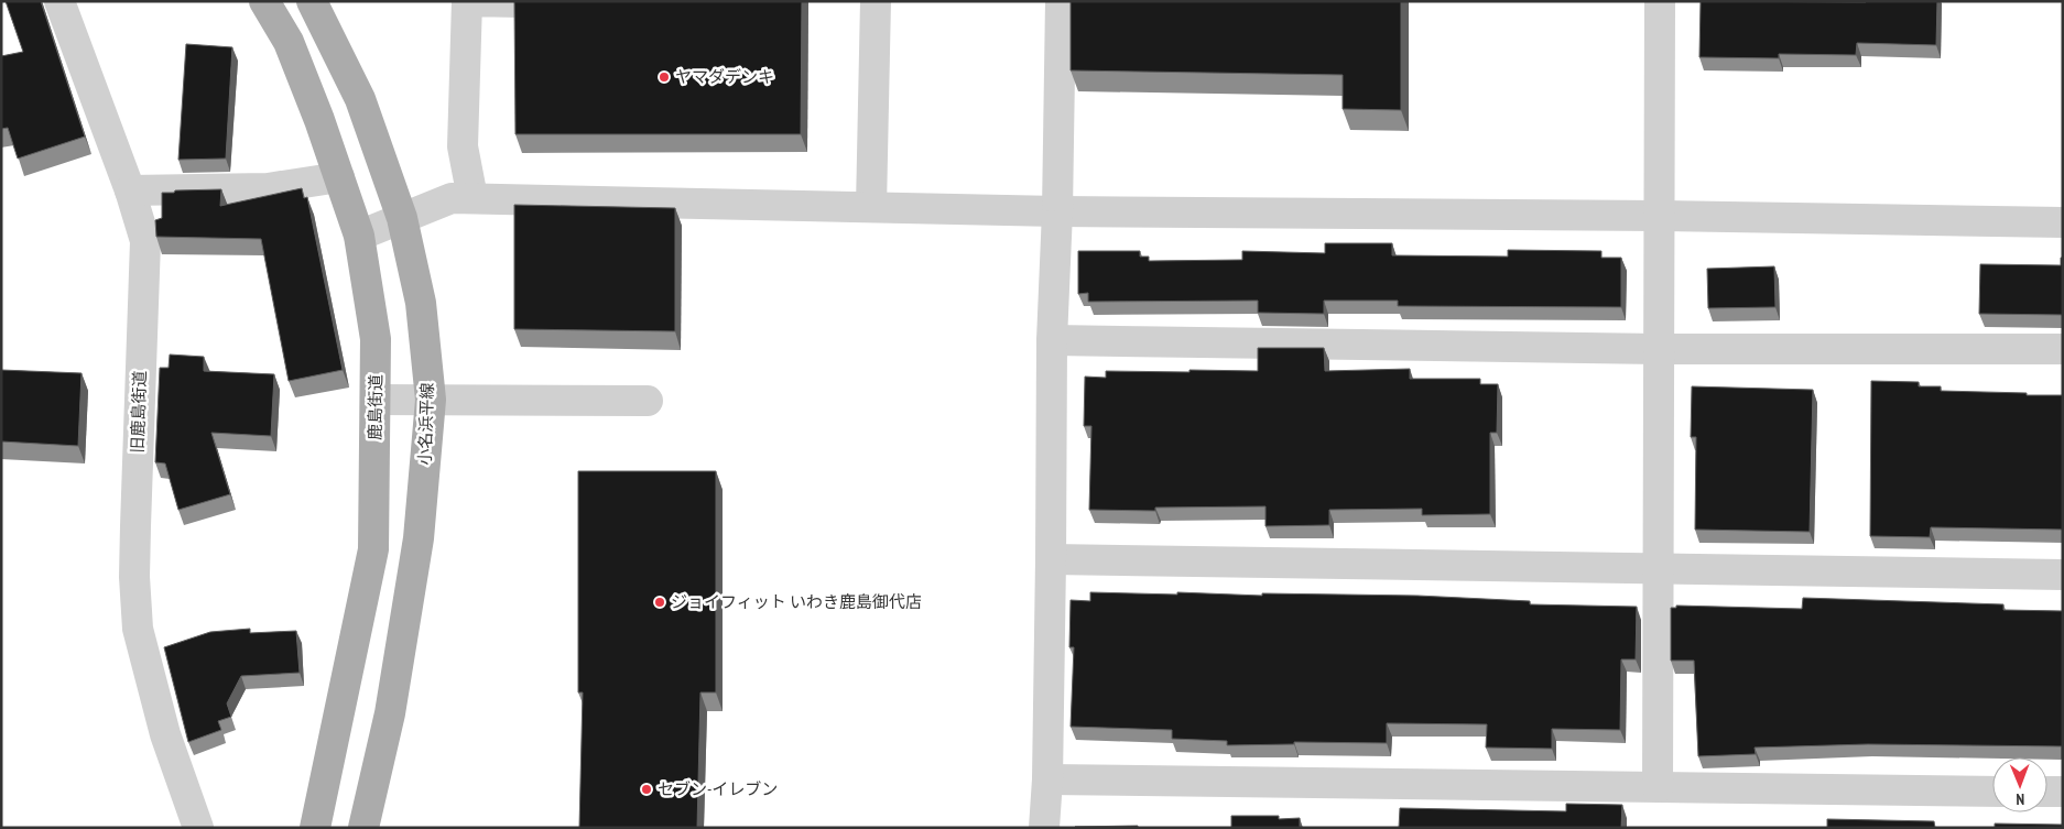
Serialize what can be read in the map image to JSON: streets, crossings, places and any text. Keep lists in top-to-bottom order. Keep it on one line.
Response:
{"streets":{"main road":["鹿島街道","小名浜平線"],"street":["旧鹿島街道"]},"places":["ヤマダデンキ","ジョイフィット いわき鹿島御代店","セブン-イレブン"],"north":"bottom"}
